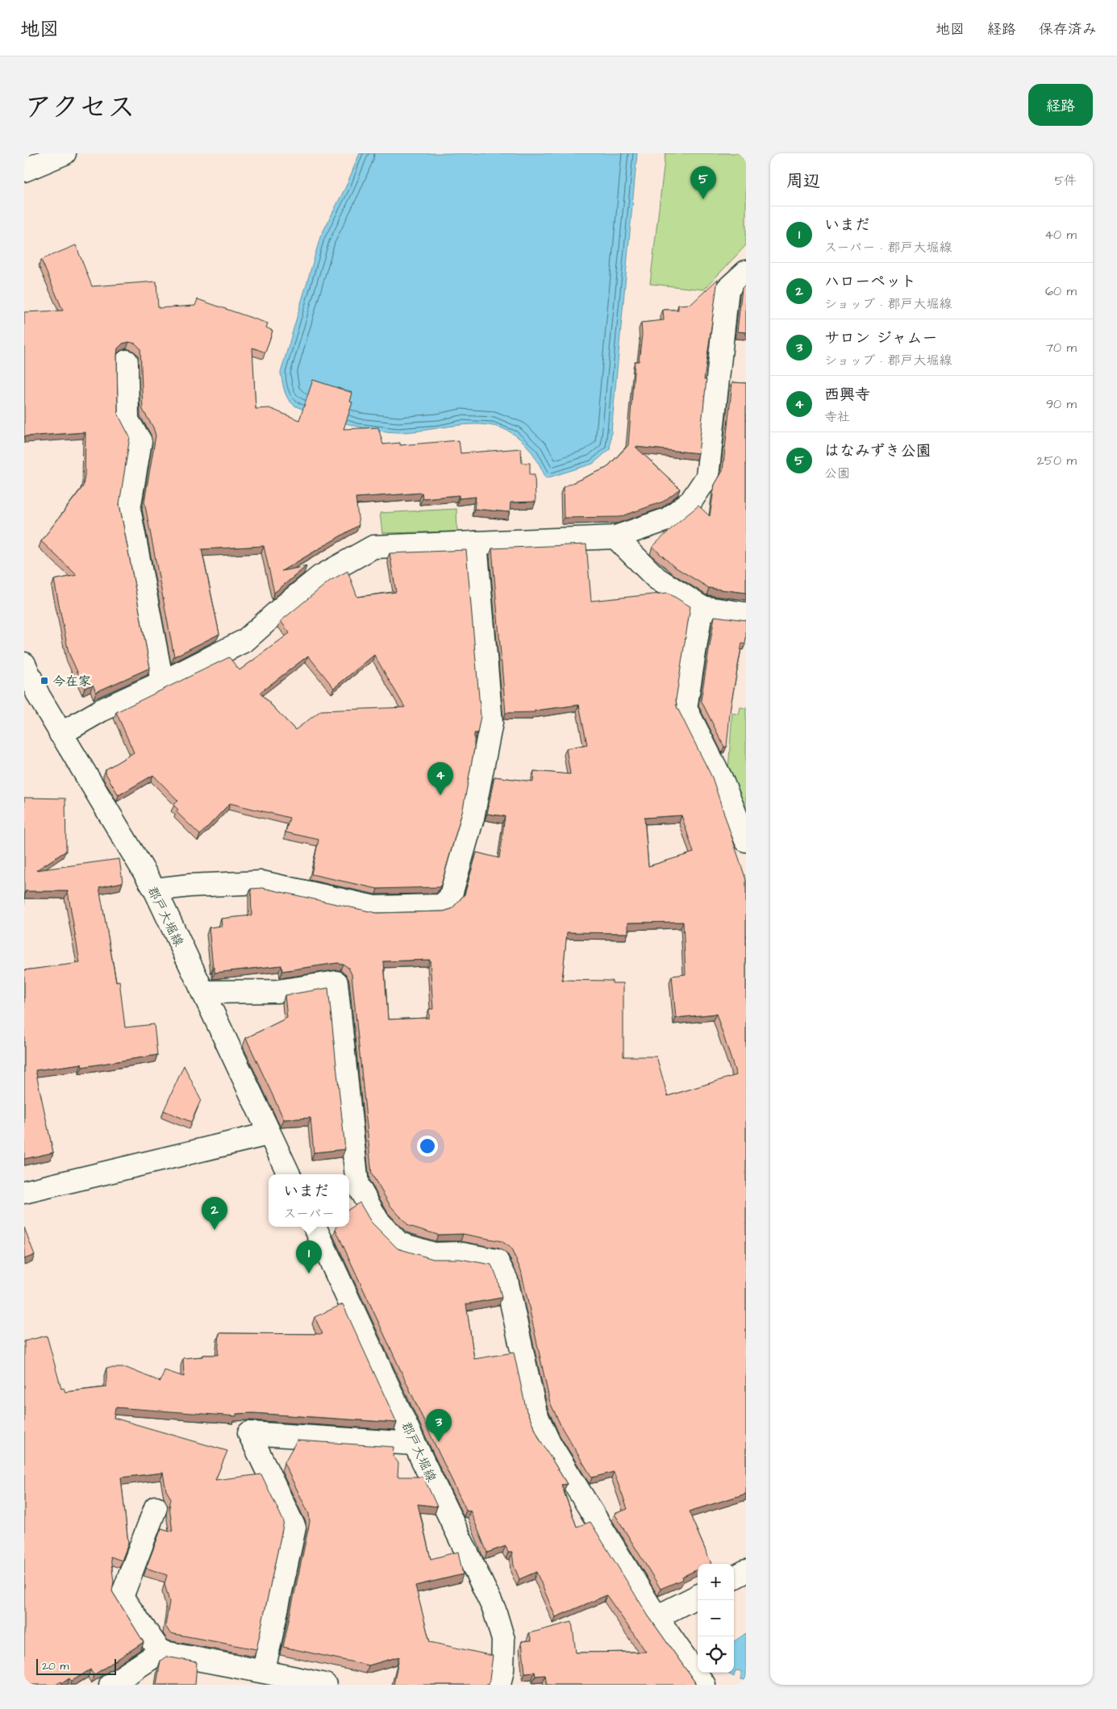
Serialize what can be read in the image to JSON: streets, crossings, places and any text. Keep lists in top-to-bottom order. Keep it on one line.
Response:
{"streets":{"street":["郡戸大堀線"]},"places":{"transit":["今在家"]},"scale_bar":"20 m","page":{"header":"地図","nav":["地図","経路","保存済み"],"title":"アクセス","buttons":"経路","heading":["周辺","5件"],"pins":["5","4","2","1","3"],"list":[{"mark":"1","name":"いまだ","note":"スーパー · 郡戸大堀線","value":"40 m"},{"mark":"2","name":"ハローペット","note":"ショップ · 郡戸大堀線","value":"60 m"},{"mark":"3","name":"サロン ジャムー","note":"ショップ · 郡戸大堀線","value":"70 m"},{"mark":"4","name":"西興寺","note":"寺社","value":"90 m"},{"mark":"5","name":"はなみずき公園","note":"公園","value":"250 m"}],"popup":["いまだ","スーパー"],"map_buttons":["+","−"],"scale":"20 m"}}
